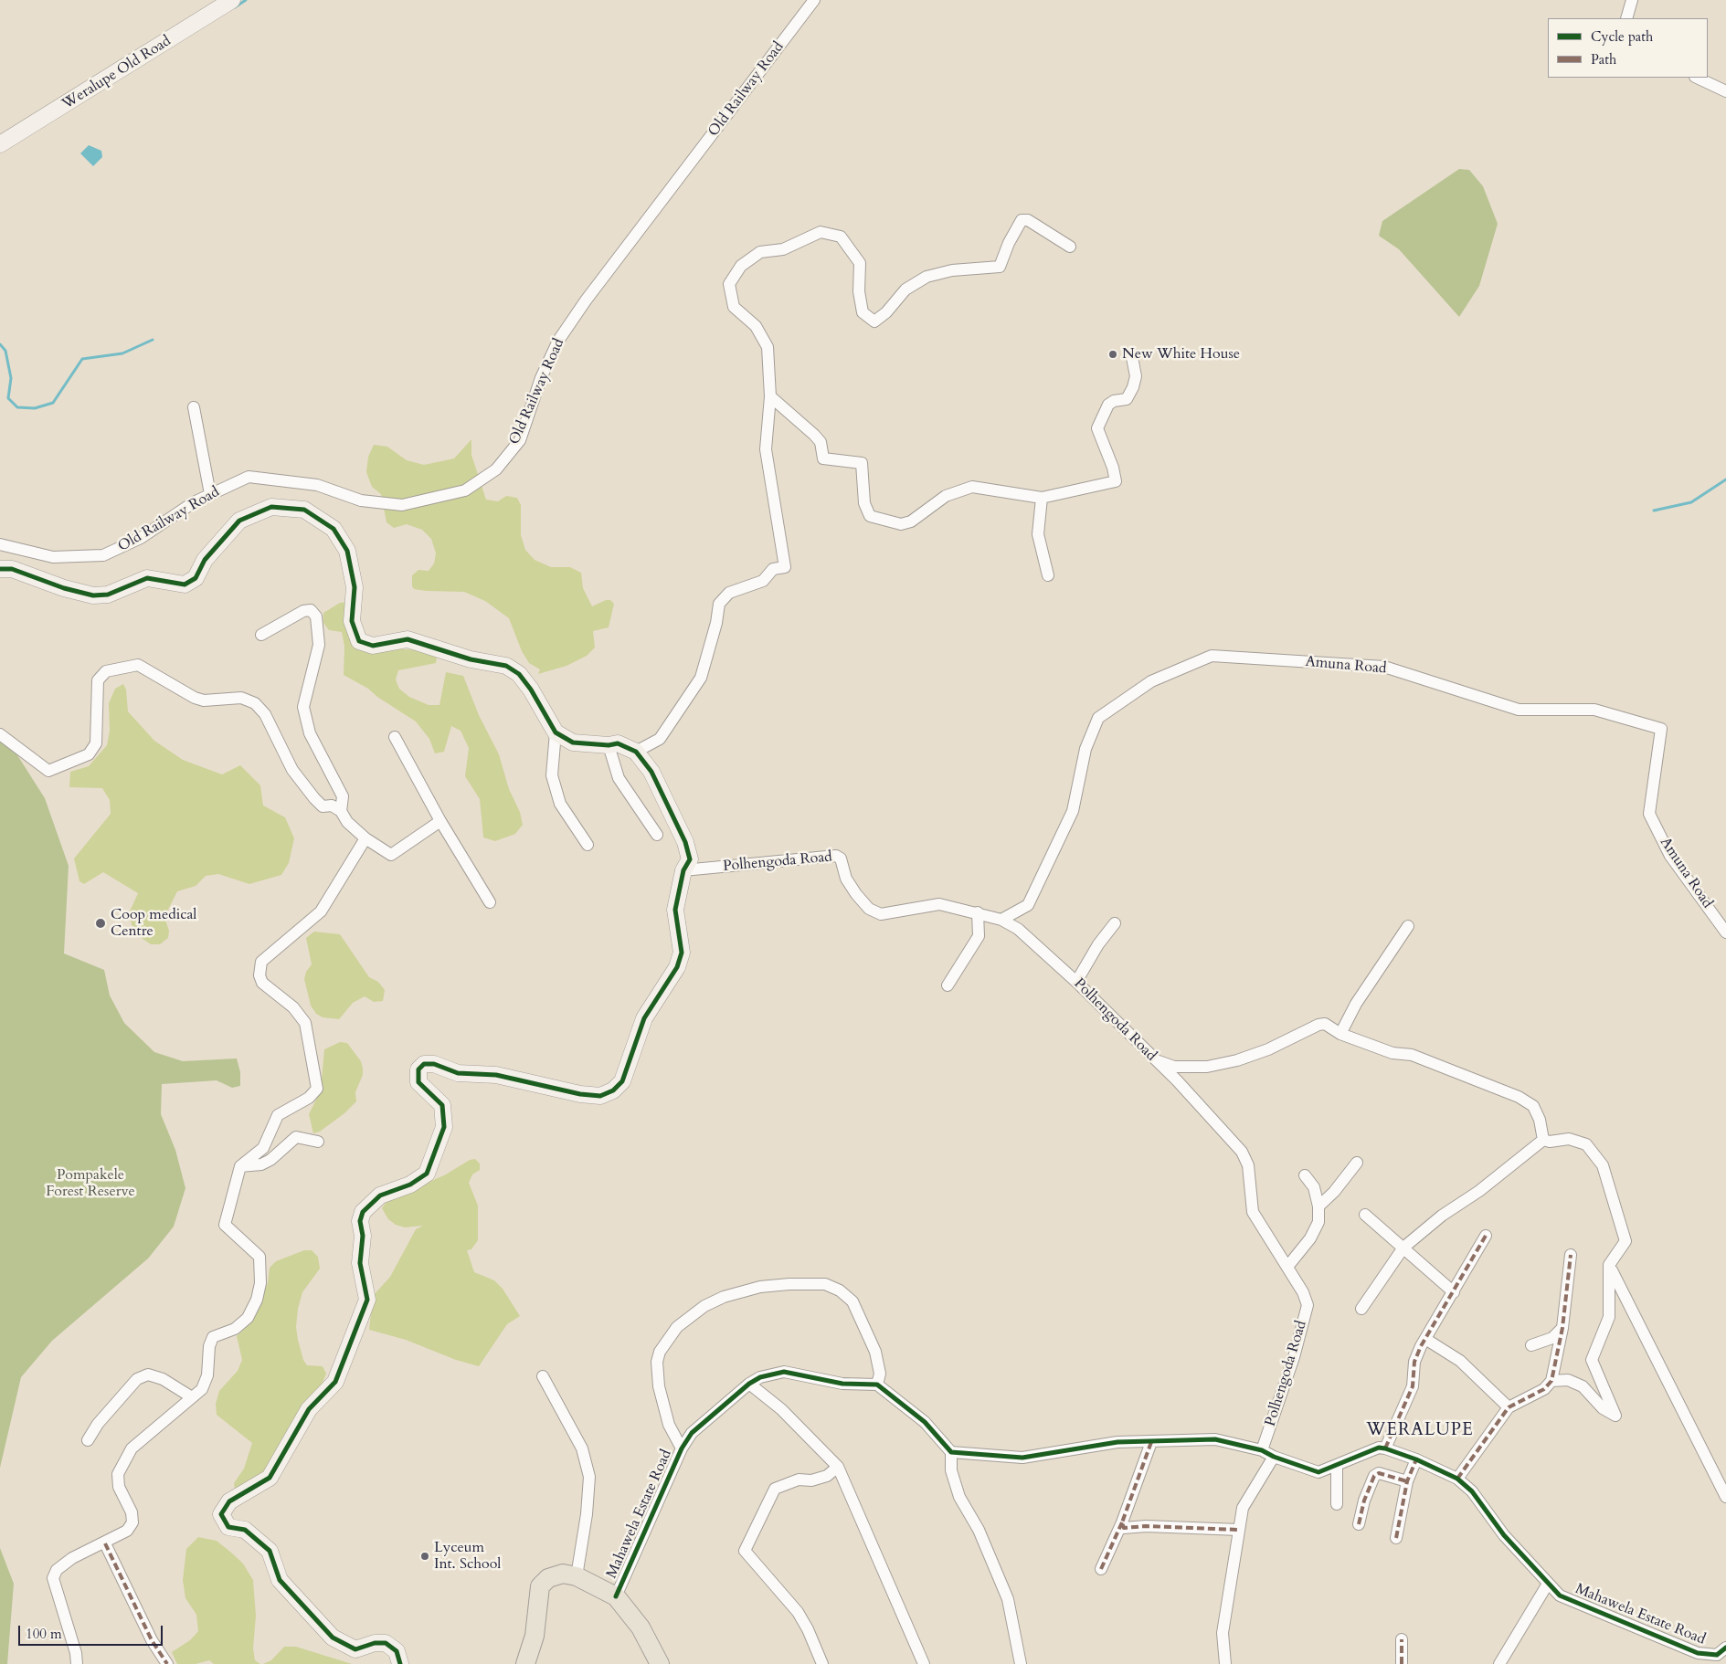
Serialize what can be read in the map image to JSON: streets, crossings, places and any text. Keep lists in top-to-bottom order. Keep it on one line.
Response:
{"streets":{"street":["Weralupe Old Road","Old Railway Road","Amuna Road","Polhengoda Road","Mahawela Estate Road"]},"crossings":[["Amuna Road","Polhengoda Road"]],"districts":["WERALUPE"],"parks":["Pompakele Forest Reserve"],"places":["New White House","Coop medical Centre","Lyceum Int. School"],"legend":["Cycle path","Path"],"scale_bar":"100 m"}
